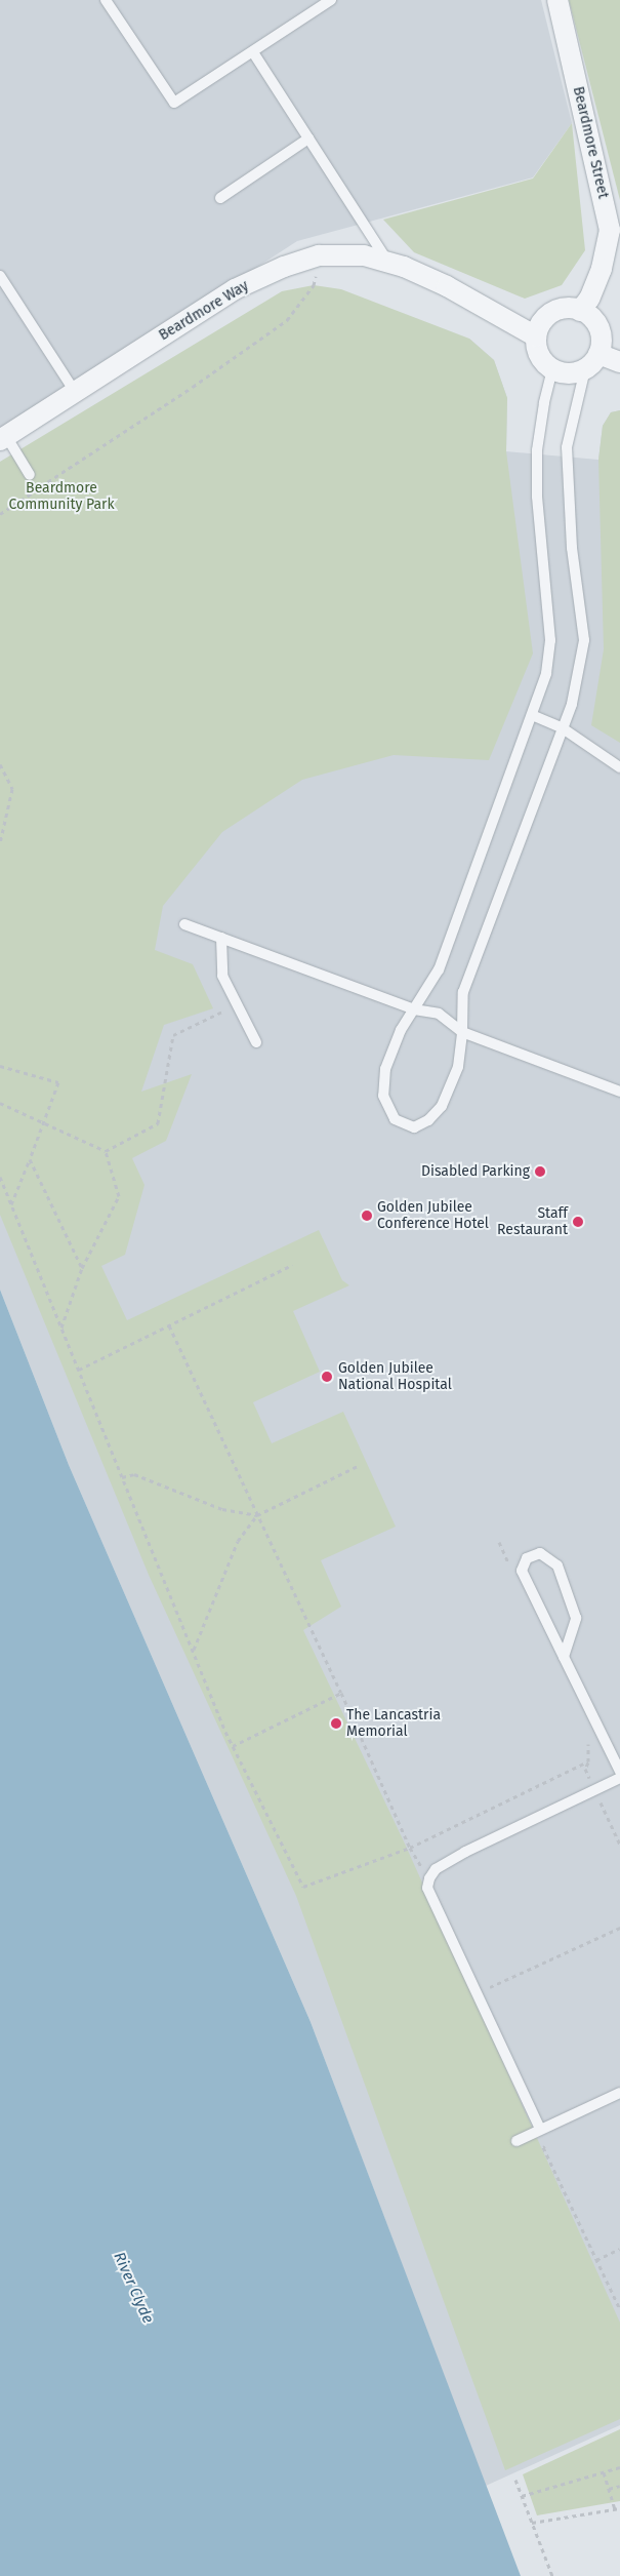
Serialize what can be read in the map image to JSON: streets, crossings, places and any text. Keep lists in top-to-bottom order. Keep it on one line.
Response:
{"streets":{"street":["Beardmore Street","Beardmore Way"]},"crossings":[["Beardmore Street","Beardmore Way"]],"water":["River Clyde"],"parks":["Beardmore Community Park"],"places":["Disabled Parking","Golden Jubilee Conference Hotel","Staff Restaurant","Golden Jubilee National Hospital","The Lancastria Memorial"]}
